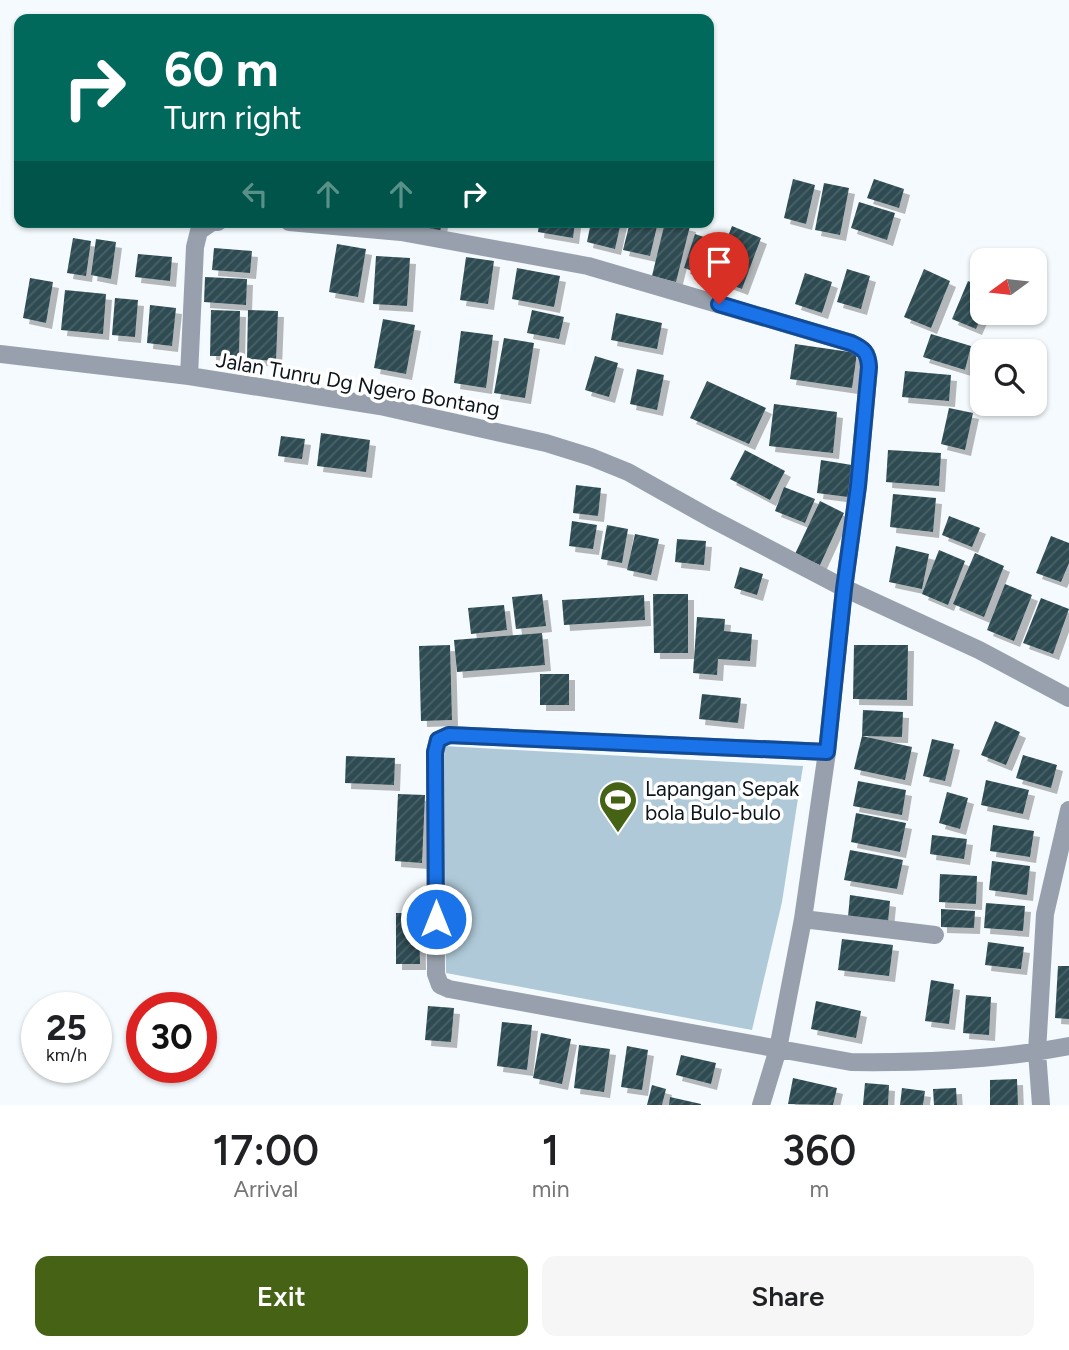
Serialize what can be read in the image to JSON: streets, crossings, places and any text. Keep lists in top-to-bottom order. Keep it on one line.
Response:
{"streets":{"street":["Jalan Tunru Dg Ngero Bontang"]},"places":{"sports":["Lapangan Sepak bola Bulo-bulo"]},"north":"left","page":{"turn":["60 m","Turn right"],"speed":"25 km/h","limit":"30","eta":["17:00","Arrival","1","min","360","m"],"buttons":["Exit","Share"]}}
